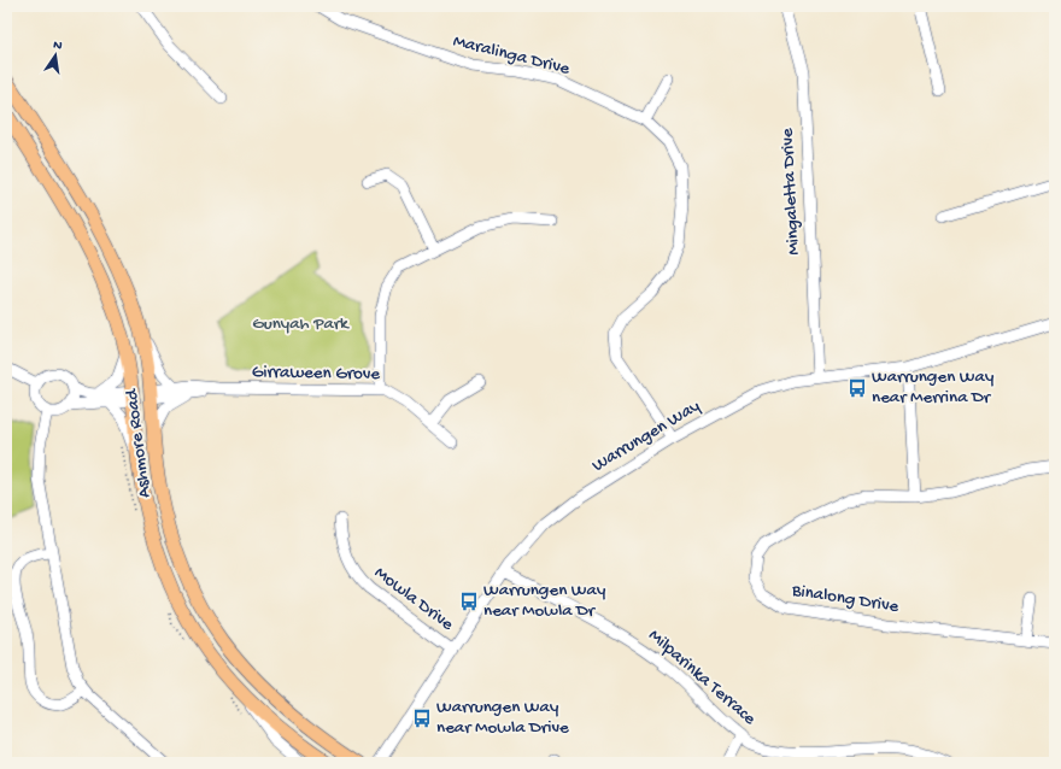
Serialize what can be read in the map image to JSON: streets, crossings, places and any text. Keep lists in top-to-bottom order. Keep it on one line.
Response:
{"streets":{"main road":["Ashmore Road"],"street":["Maralinga Drive","Mingaletta Drive","Girraween Grove","Warrungen Way","Mowla Drive","Binalong Drive","Milparinka Terrace"]},"crossings":[["Maralinga Drive","Warrungen Way"],["Mingaletta Drive","Warrungen Way"],["Girraween Grove","Ashmore Road"],["Warrungen Way","Mowla Drive"],["Warrungen Way","Milparinka Terrace"]],"parks":["Gunyah Park"],"places":{"bus stop":["Warrungen Way near Merrina Dr","Warrungen Way near Mowla Dr","Warrungen Way near Mowla Drive"]},"north":"top"}
